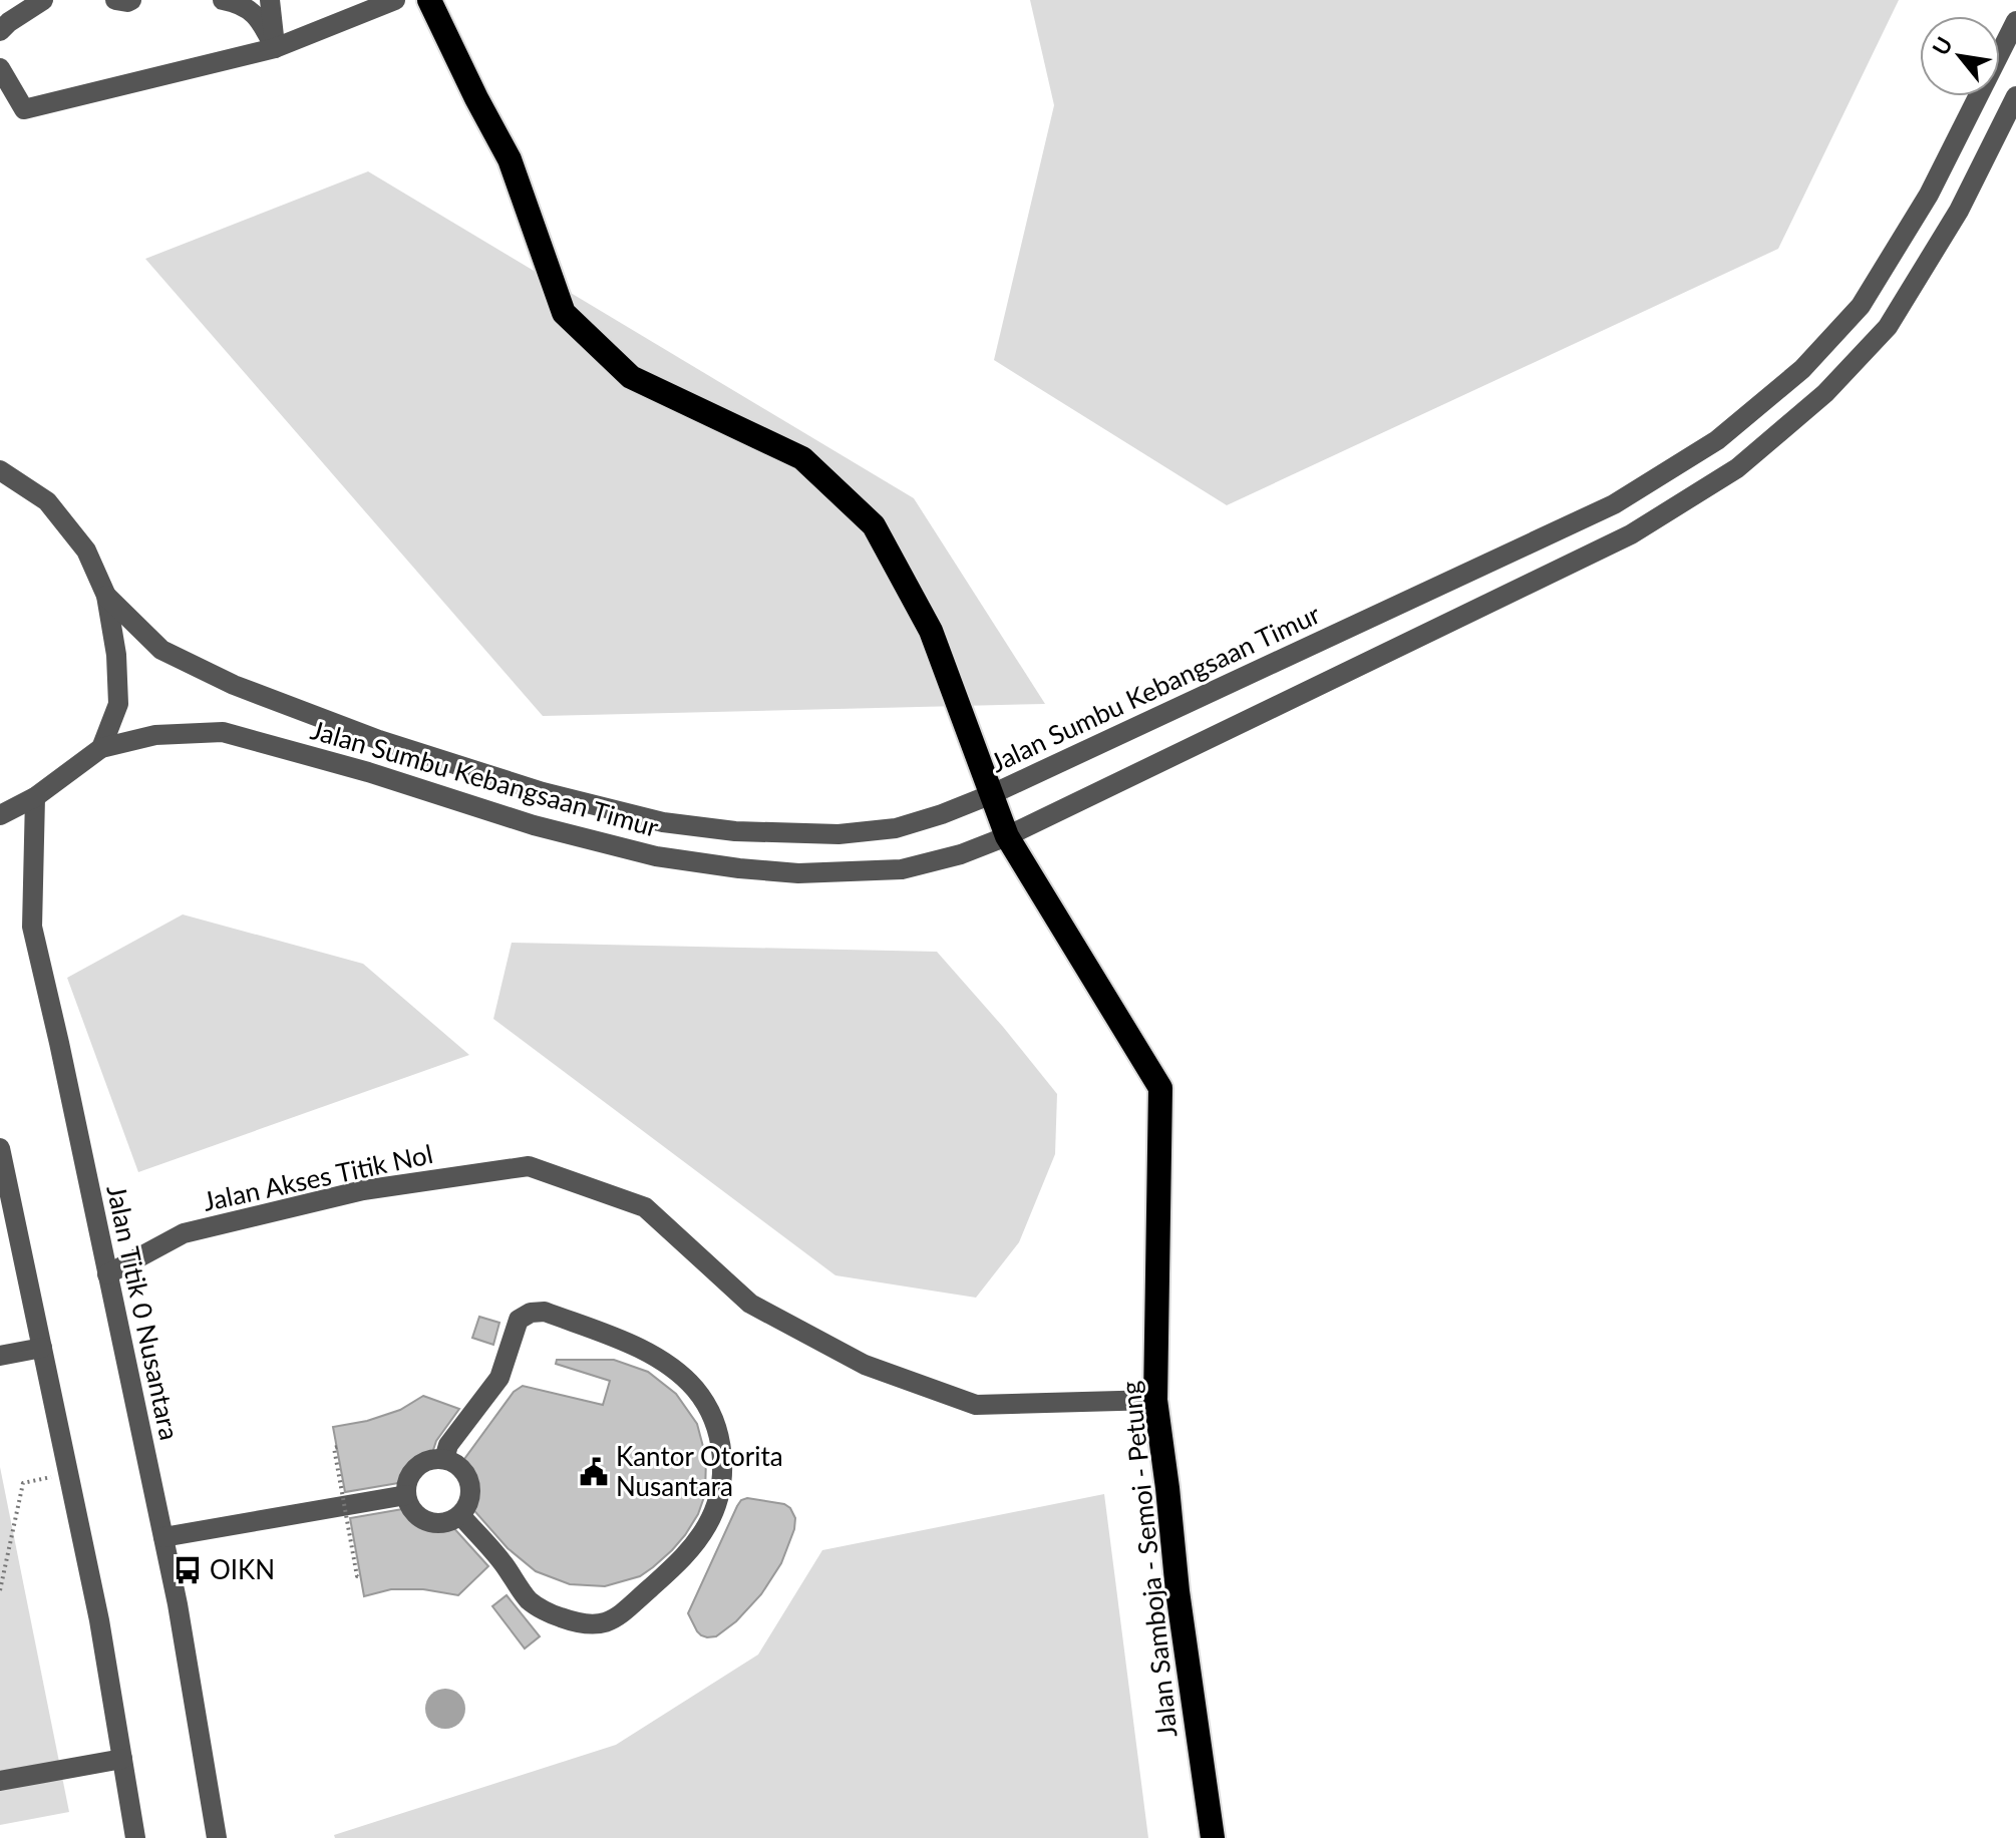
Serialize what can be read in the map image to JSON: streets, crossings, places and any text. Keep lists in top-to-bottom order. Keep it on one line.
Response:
{"streets":{"highway":["Jalan Samboja - Semoi - Petung"],"street":["Jalan Sumbu Kebangsaan Timur","Jalan Akses Titik Nol","Jalan Titik 0 Nusantara"]},"crossings":[["Jalan Sumbu Kebangsaan Timur","Jalan Titik 0 Nusantara"],["Jalan Sumbu Kebangsaan Timur","Jalan Samboja - Semoi - Petung"],["Jalan Akses Titik Nol","Jalan Titik 0 Nusantara"],["Jalan Akses Titik Nol","Jalan Samboja - Semoi - Petung"]],"places":{"public building":["Kantor Otorita Nusantara"],"bus stop":["OIKN"]},"north":"top left"}
